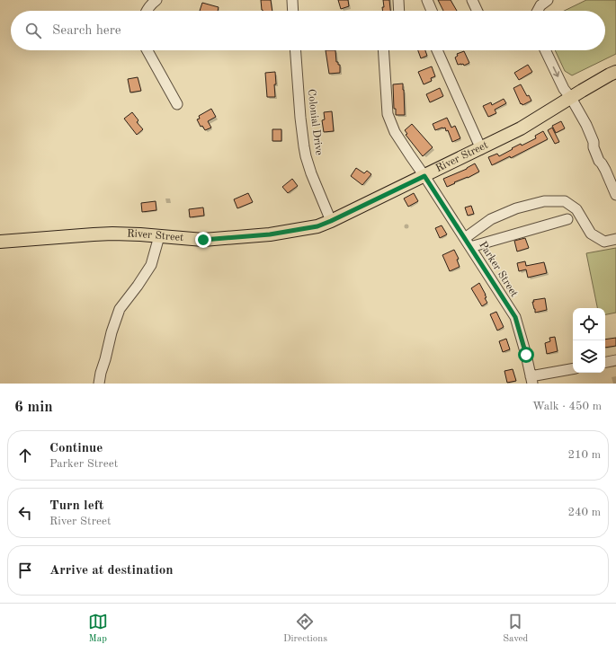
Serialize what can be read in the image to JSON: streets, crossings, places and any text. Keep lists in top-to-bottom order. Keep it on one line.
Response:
{"streets":{"main road":["River Street"],"street":["Colonial Drive","Parker Street"]},"crossings":[["Colonial Drive","River Street"],["River Street","Parker Street"]],"page":{"search":"Search here","heading":["6 min","Walk · 450 m"],"list":[["Continue","Parker Street","210 m"],["Turn left","River Street","240 m"],"Arrive at destination"],"nav":["Map","Directions","Saved"]}}
